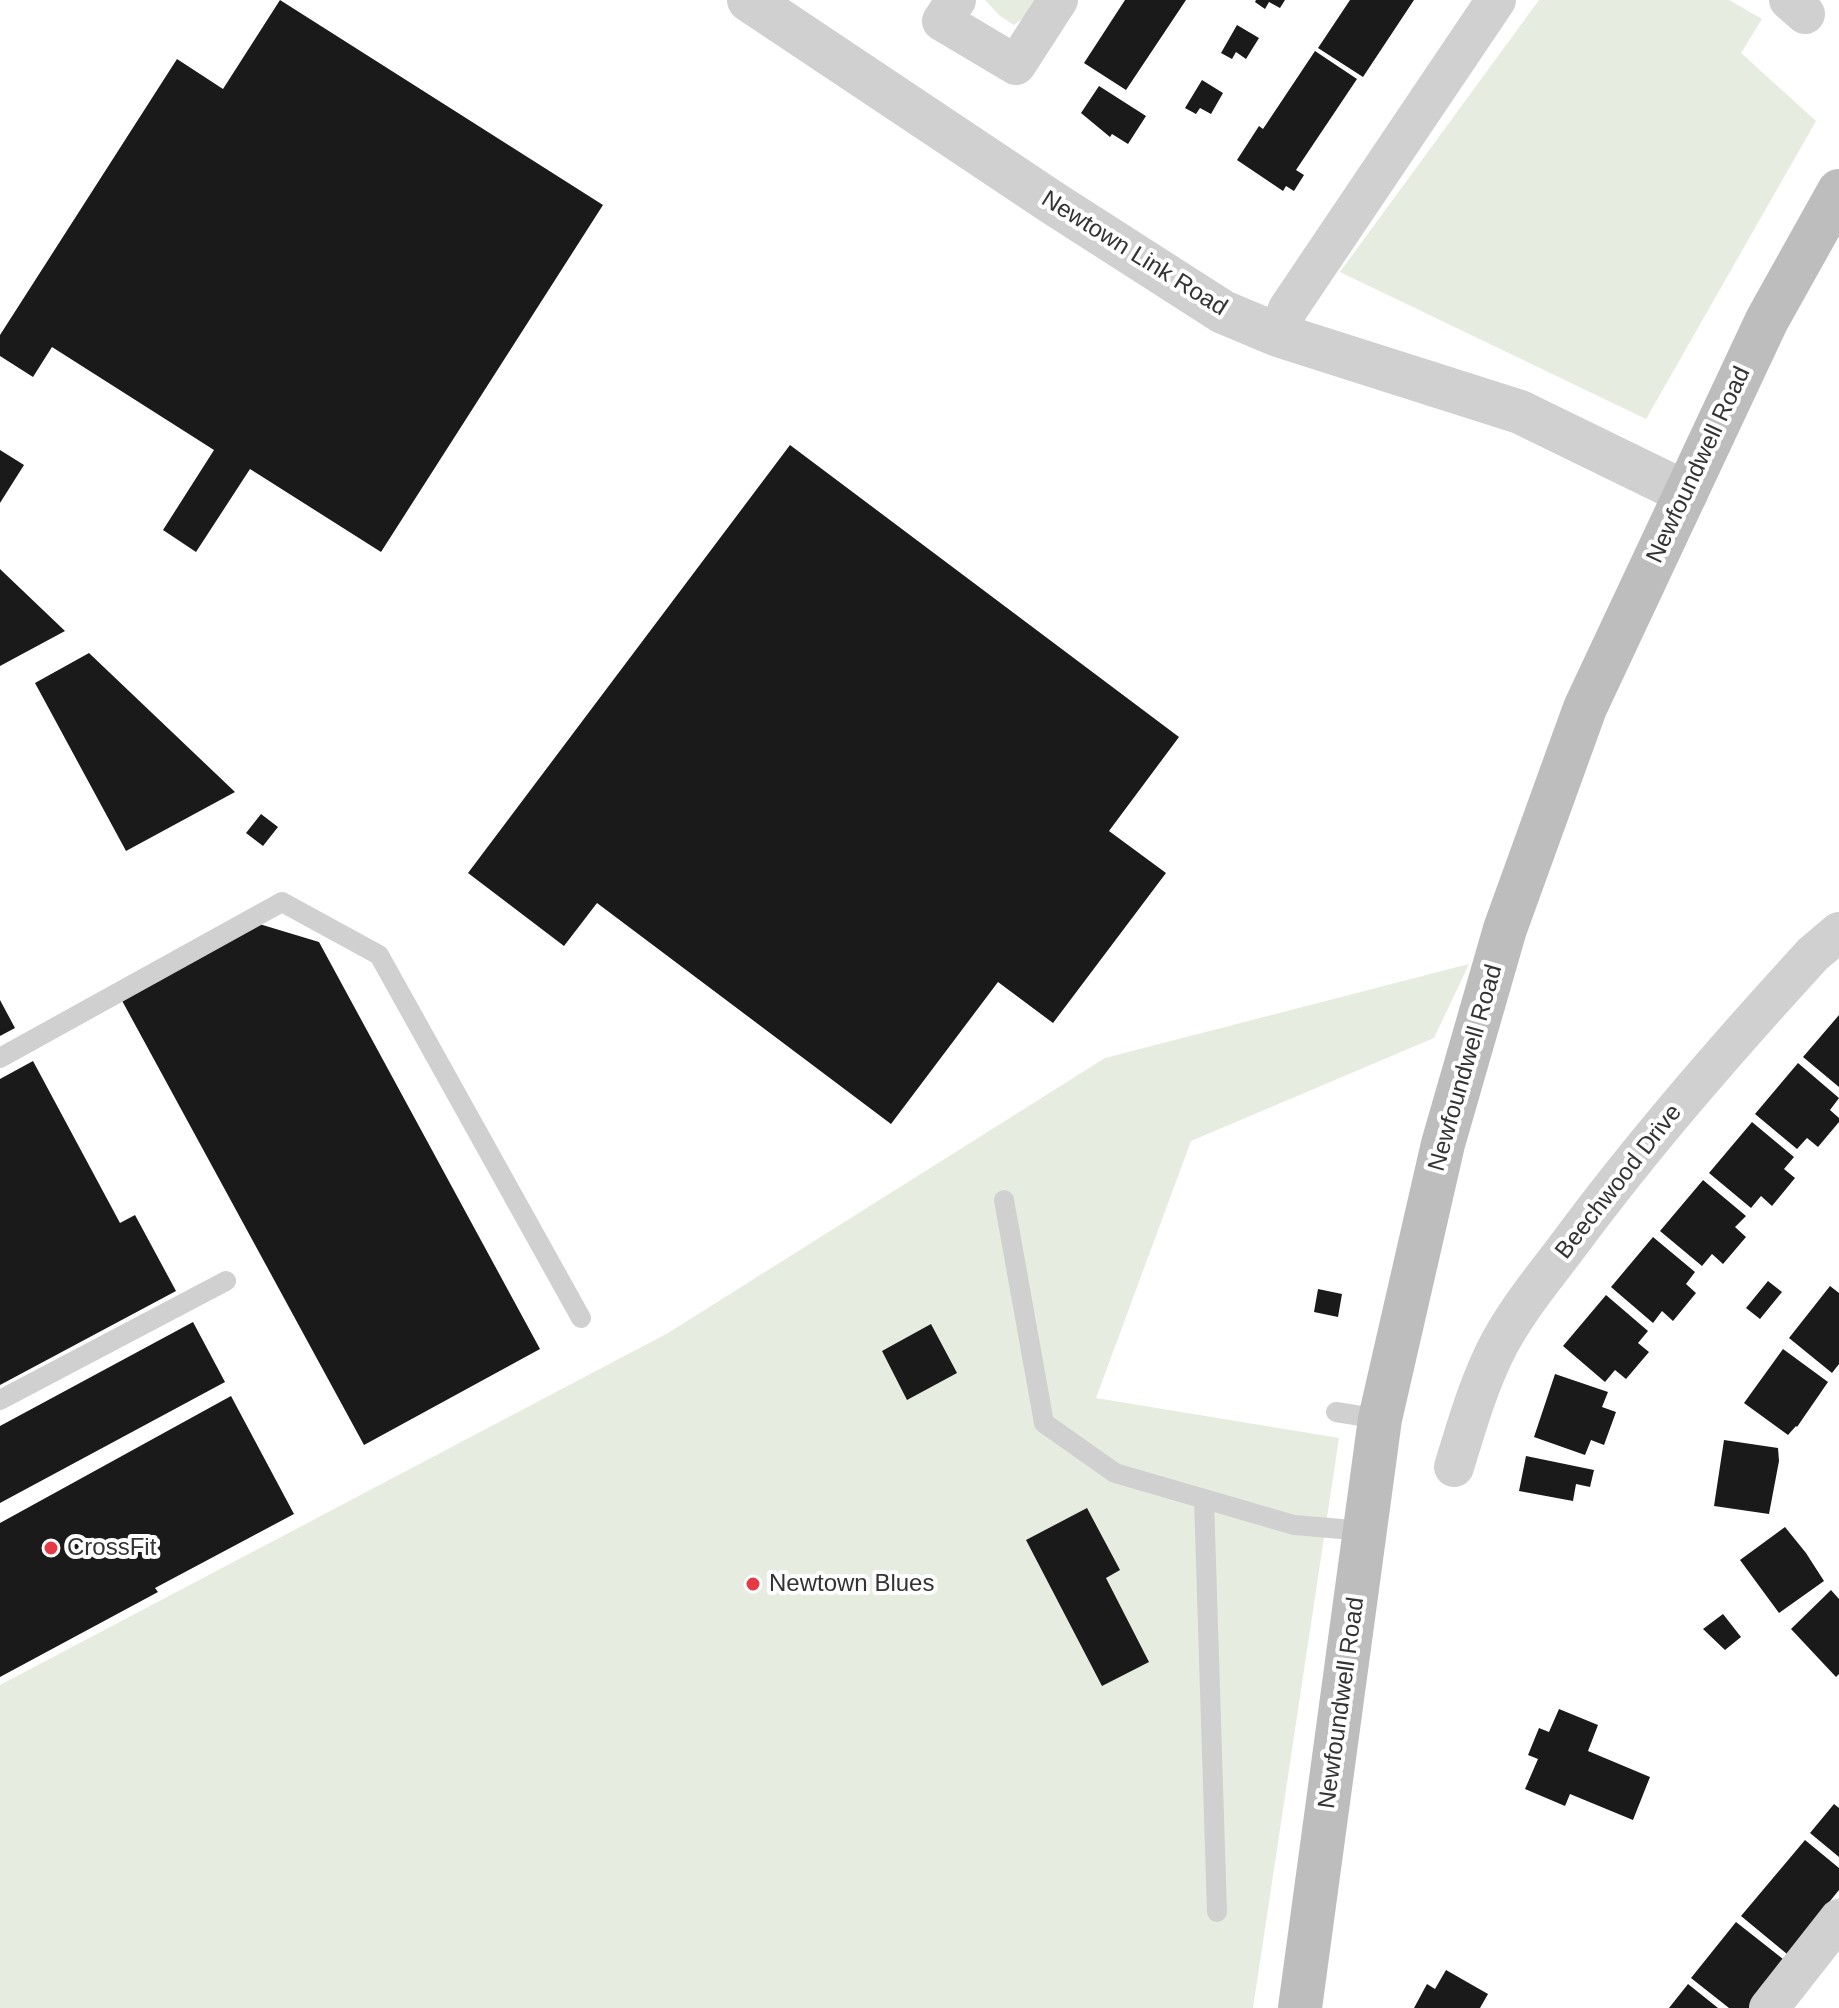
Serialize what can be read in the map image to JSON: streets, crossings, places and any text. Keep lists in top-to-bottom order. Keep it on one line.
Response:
{"streets":{"main road":["Newfoundwell Road"],"street":["Newtown Link Road","Beechwood Drive"]},"crossings":[["Newtown Link Road","Newfoundwell Road"]],"places":["CrossFit","Newtown Blues"]}
